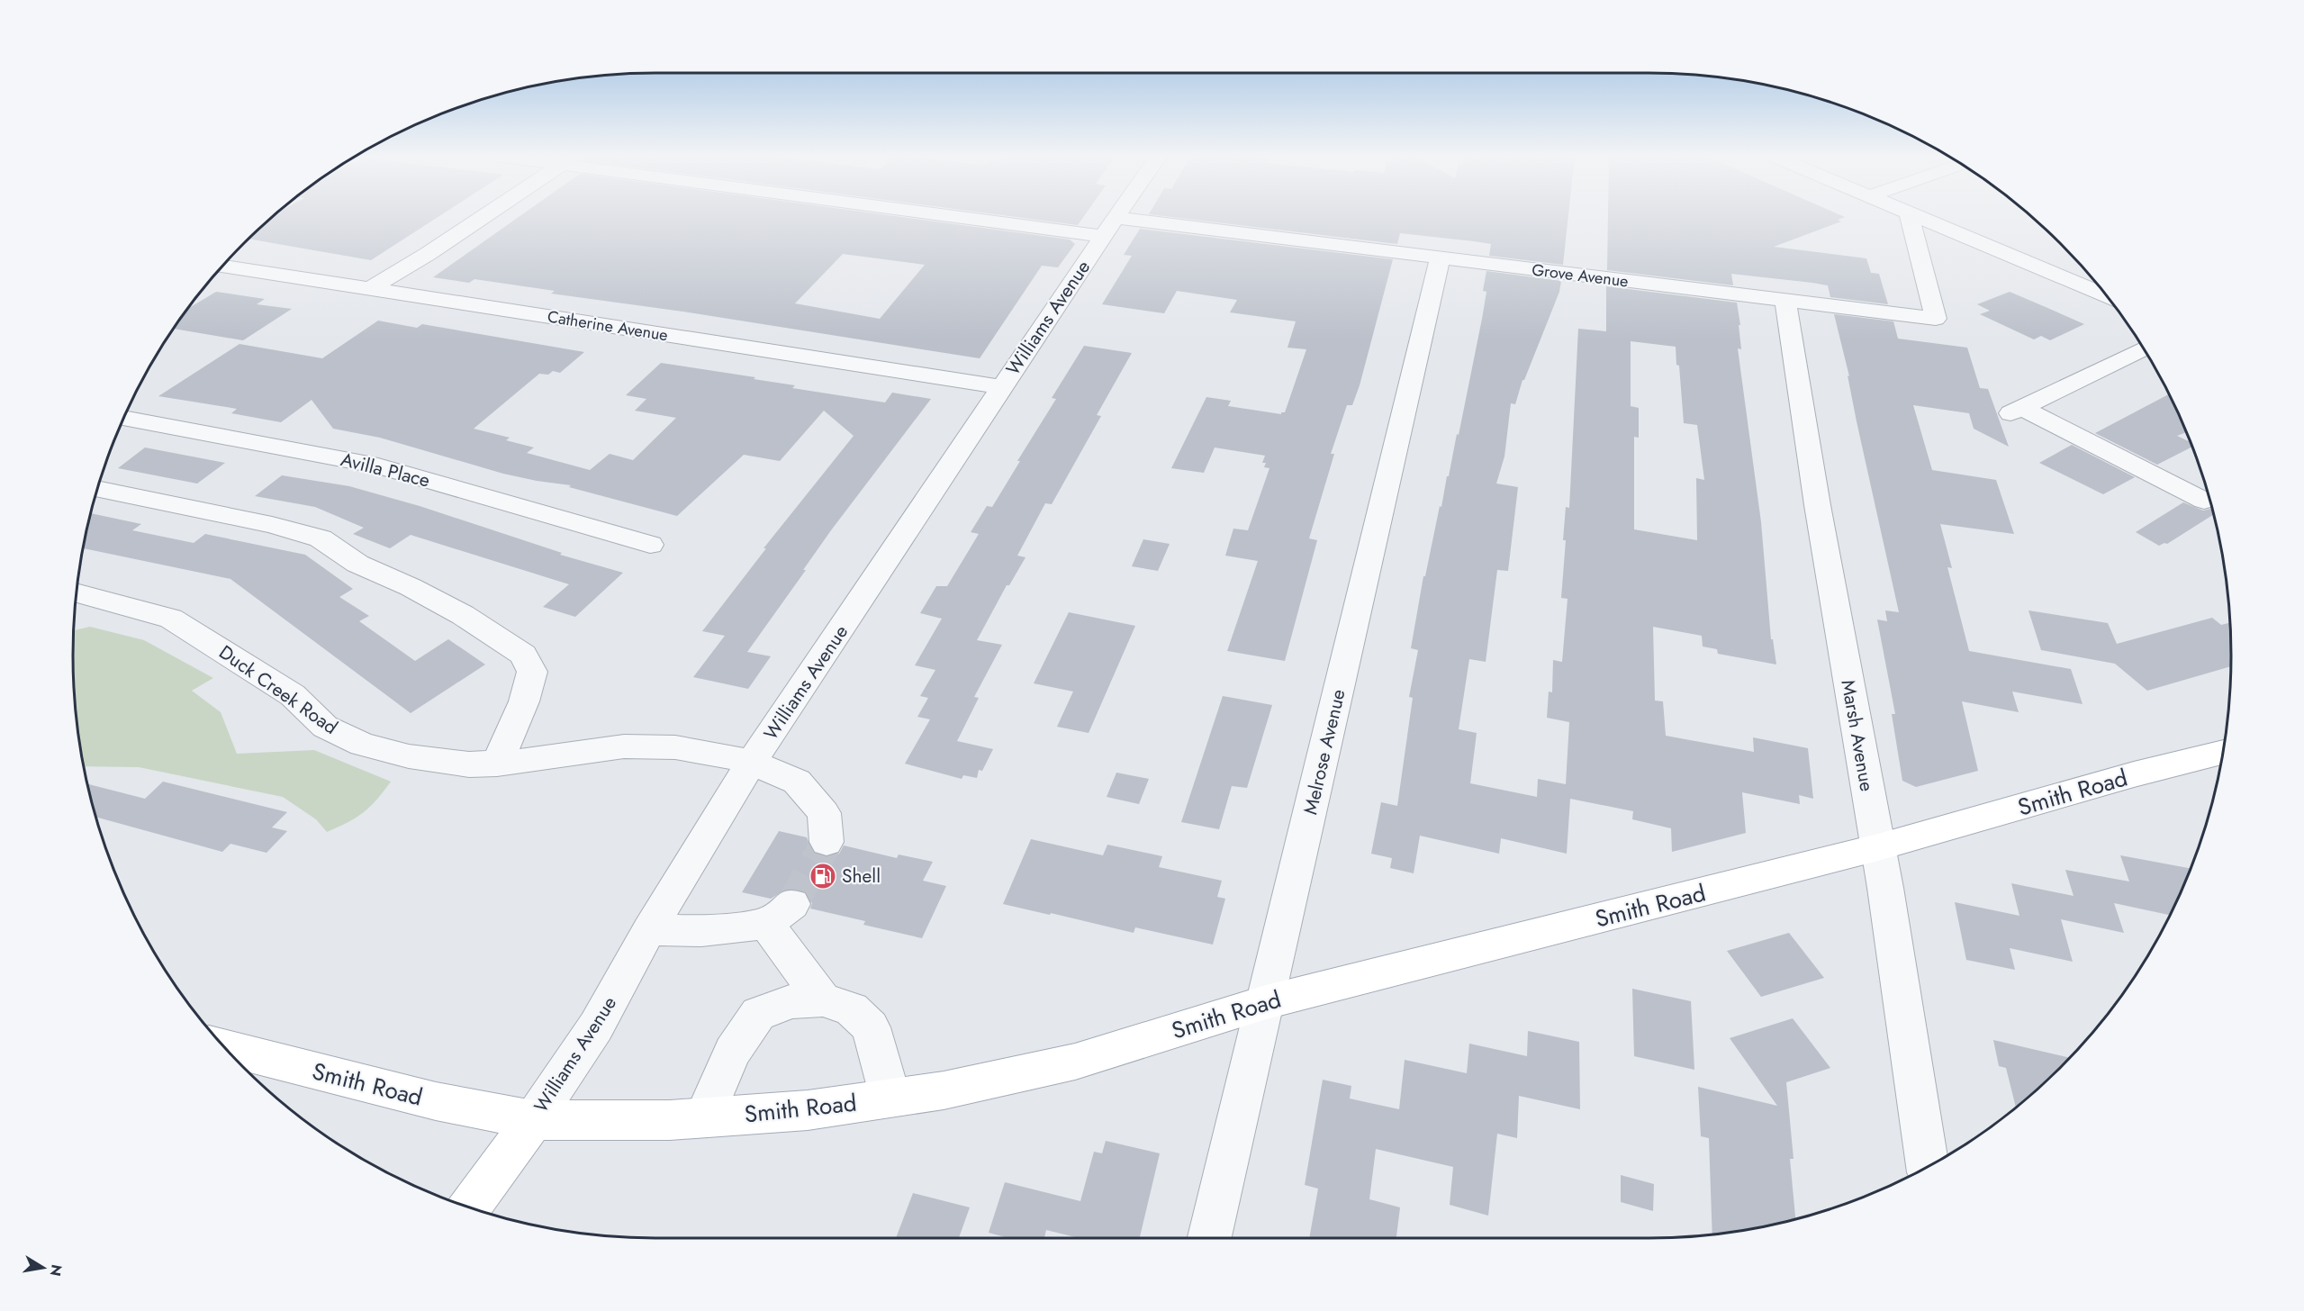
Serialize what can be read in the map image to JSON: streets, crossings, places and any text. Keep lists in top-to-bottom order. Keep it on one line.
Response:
{"streets":{"main road":["Williams Avenue","Smith Road"],"street":["Grove Avenue","Catherine Avenue","Avilla Place","Duck Creek Road","Marsh Avenue","Melrose Avenue"]},"crossings":[["Grove Avenue","Williams Avenue"],["Grove Avenue","Marsh Avenue"],["Grove Avenue","Melrose Avenue"],["Williams Avenue","Catherine Avenue"],["Williams Avenue","Duck Creek Road"],["Williams Avenue","Smith Road"],["Marsh Avenue","Smith Road"],["Melrose Avenue","Smith Road"]],"places":{"fuel station":["Shell"]},"north":"right"}
